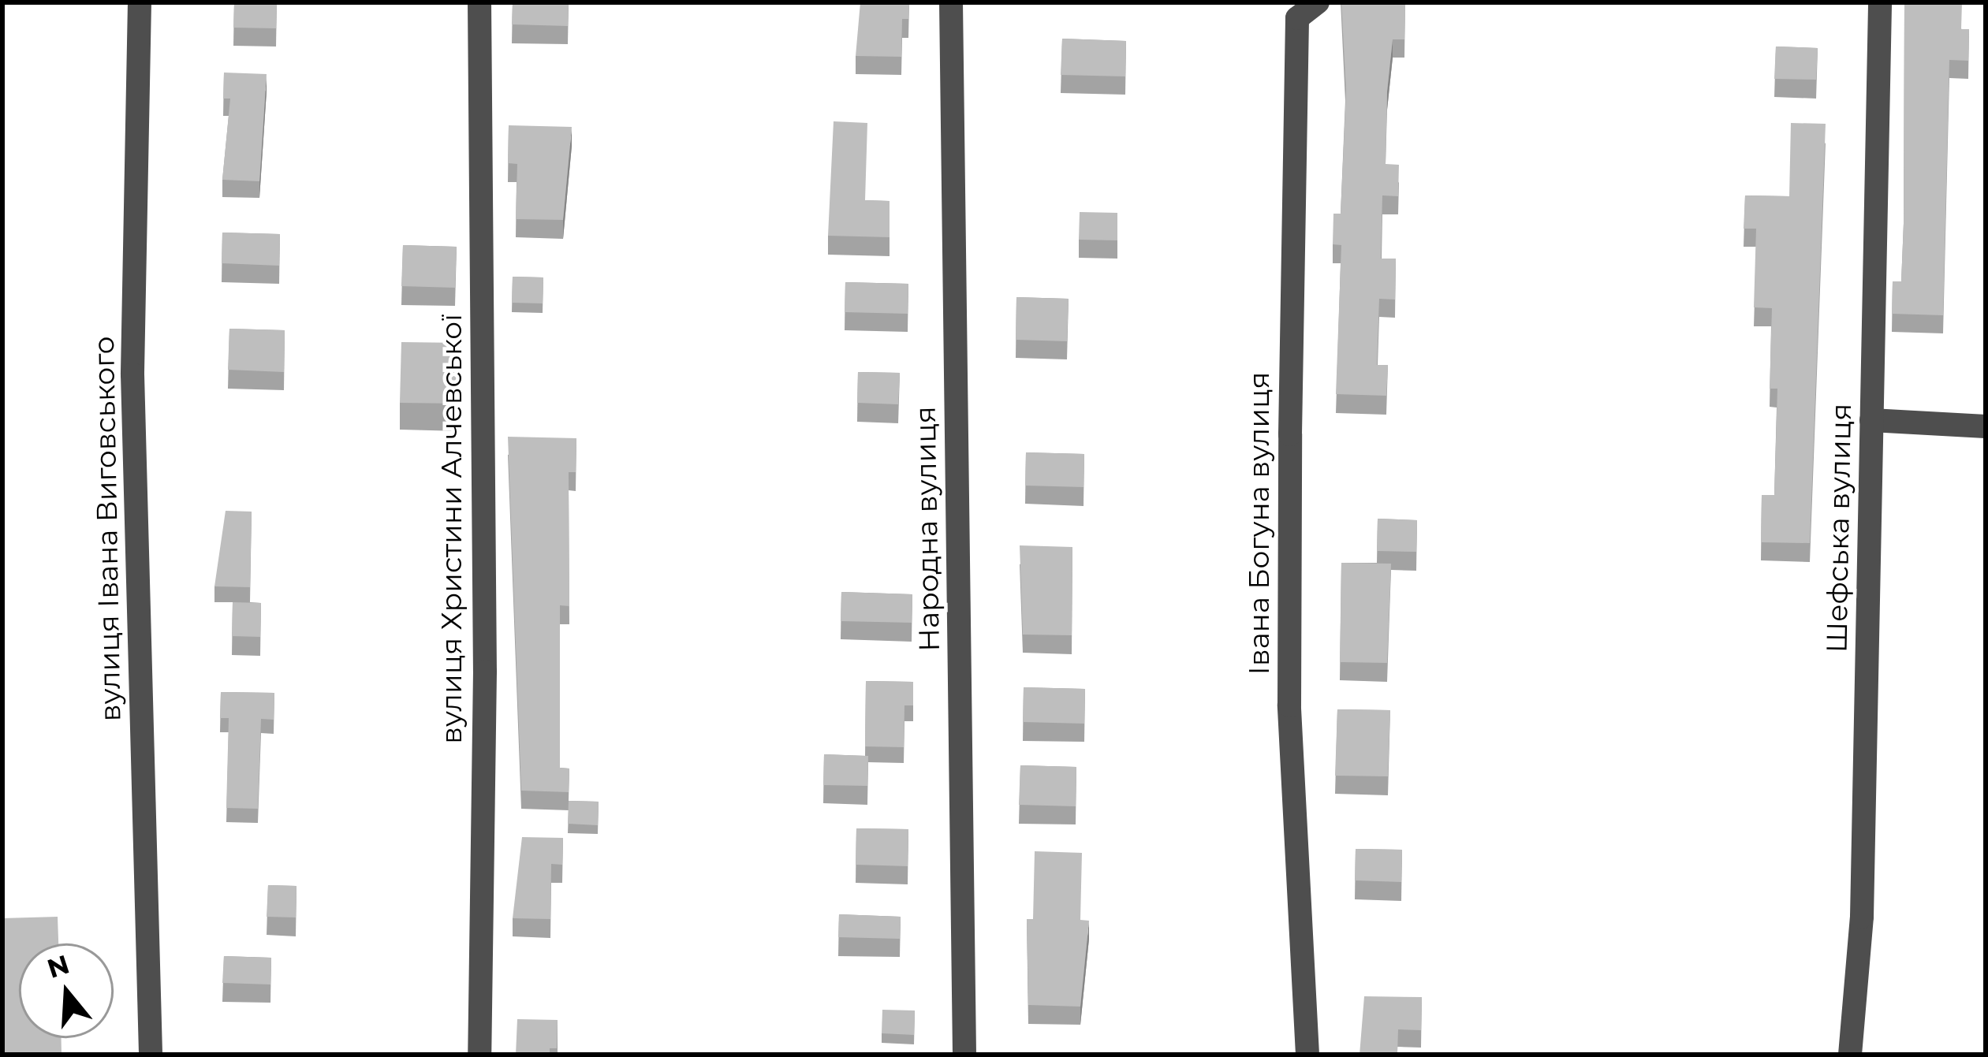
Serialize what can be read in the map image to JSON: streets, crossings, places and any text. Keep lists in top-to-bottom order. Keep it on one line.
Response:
{"streets":{"street":["Івана Богуна вулиця","Шефська вулиця","вулиця Івана Виговського","вулиця Христини Алчевської","Народна вулиця"]},"north":"top"}
